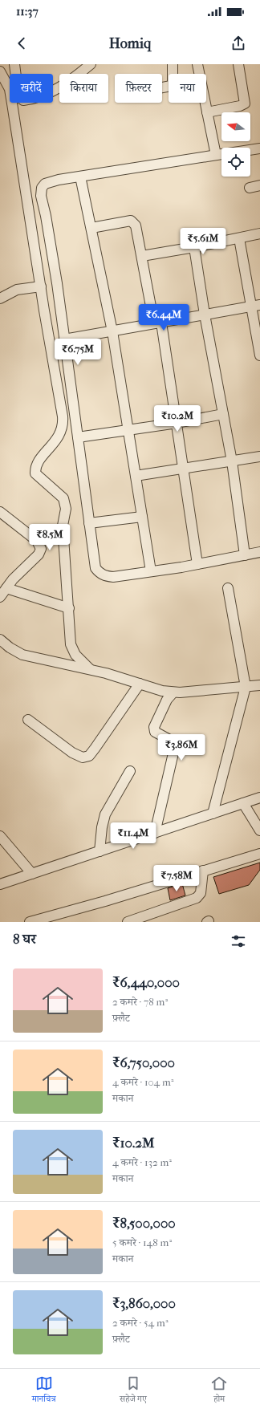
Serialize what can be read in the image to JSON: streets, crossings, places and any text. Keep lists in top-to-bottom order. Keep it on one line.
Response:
{"north":"left","page":{"status":"11:37","header":"Homiq","chip":["खरीदें","किराया","फ़िल्टर","नया"],"price":["₹5.61M","₹6.44M","₹6.75M","₹10.2M","₹8.5M","₹3.86M","₹11.4M","₹7.58M"],"heading":"8 घर","list":[{"name":"₹6,440,000","note":"2 कमरे · 78 m² · फ़्लैट"},{"name":"₹6,750,000","note":"4 कमरे · 104 m² · मकान"},{"name":"₹10.2M","note":"4 कमरे · 132 m² · मकान"},{"name":"₹8,500,000","note":"5 कमरे · 148 m² · मकान"},{"name":"₹3,860,000","note":"2 कमरे · 54 m² · फ़्लैट"}],"tabs":["मानचित्र","सहेजे गए","होम"]}}
